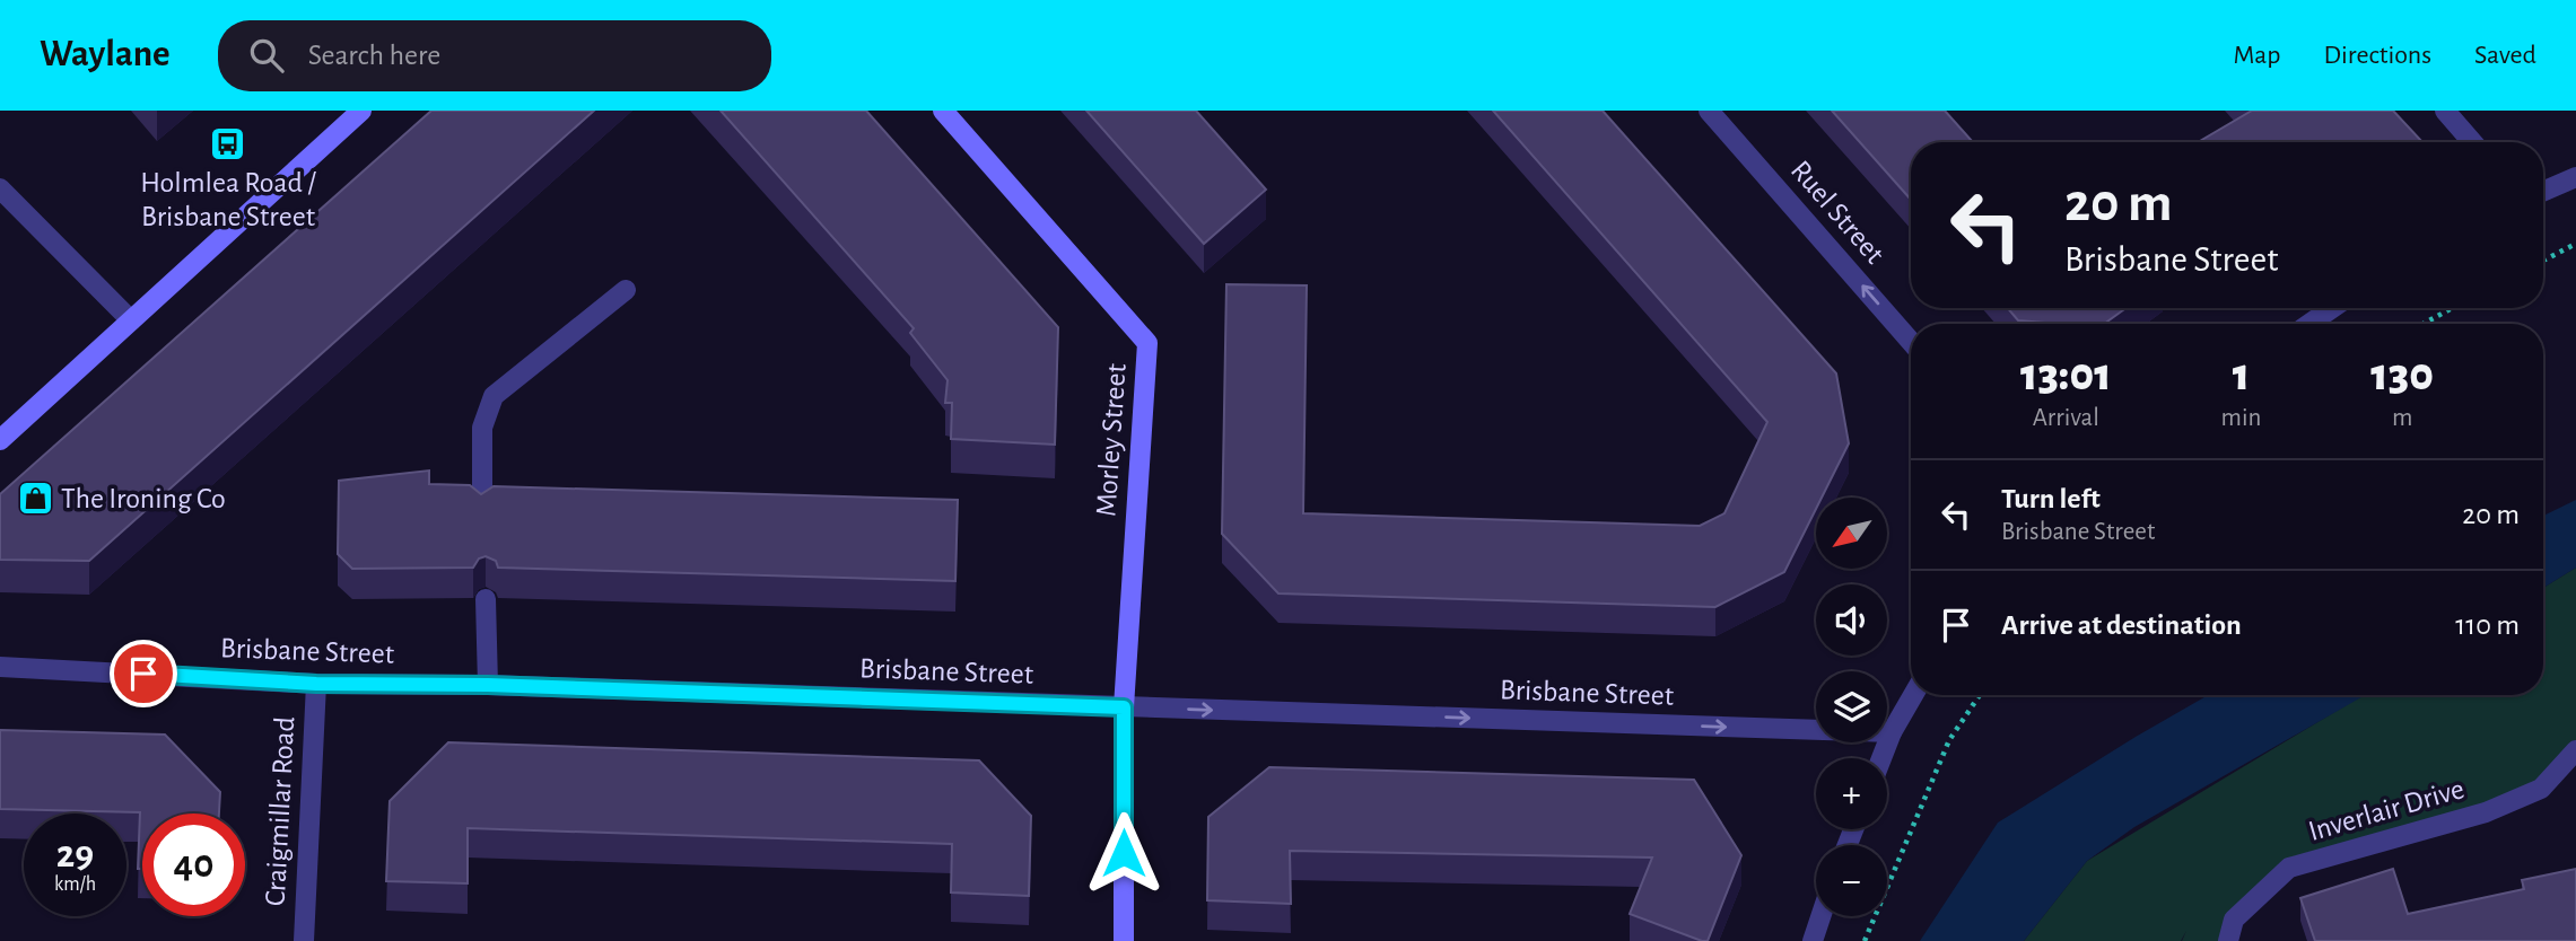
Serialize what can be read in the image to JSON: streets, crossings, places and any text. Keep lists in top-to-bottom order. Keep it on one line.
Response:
{"streets":{"street":["Ruel Street","Morley Street","Brisbane Street","Inverlair Drive","Craigmillar Road"]},"crossings":[["Morley Street","Brisbane Street"],["Brisbane Street","Craigmillar Road"]],"one_way":["Ruel Street","Brisbane Street"],"places":{"bus stop":["Holmlea Road / Brisbane Street"],"shop":["The Ironing Co"]},"north":"bottom left","page":{"header":"Waylane","search":"Search here","nav":["Map","Directions","Saved"],"turn":["20 m","Brisbane Street"],"eta":["13:01","Arrival","1","min","130","m"],"list":[{"name":"Turn left","note":"Brisbane Street","value":"20 m"},{"name":"Arrive at destination","value":"110 m"}],"map_buttons":["+","−"],"speed":"29 km/h","limit":"40"}}
